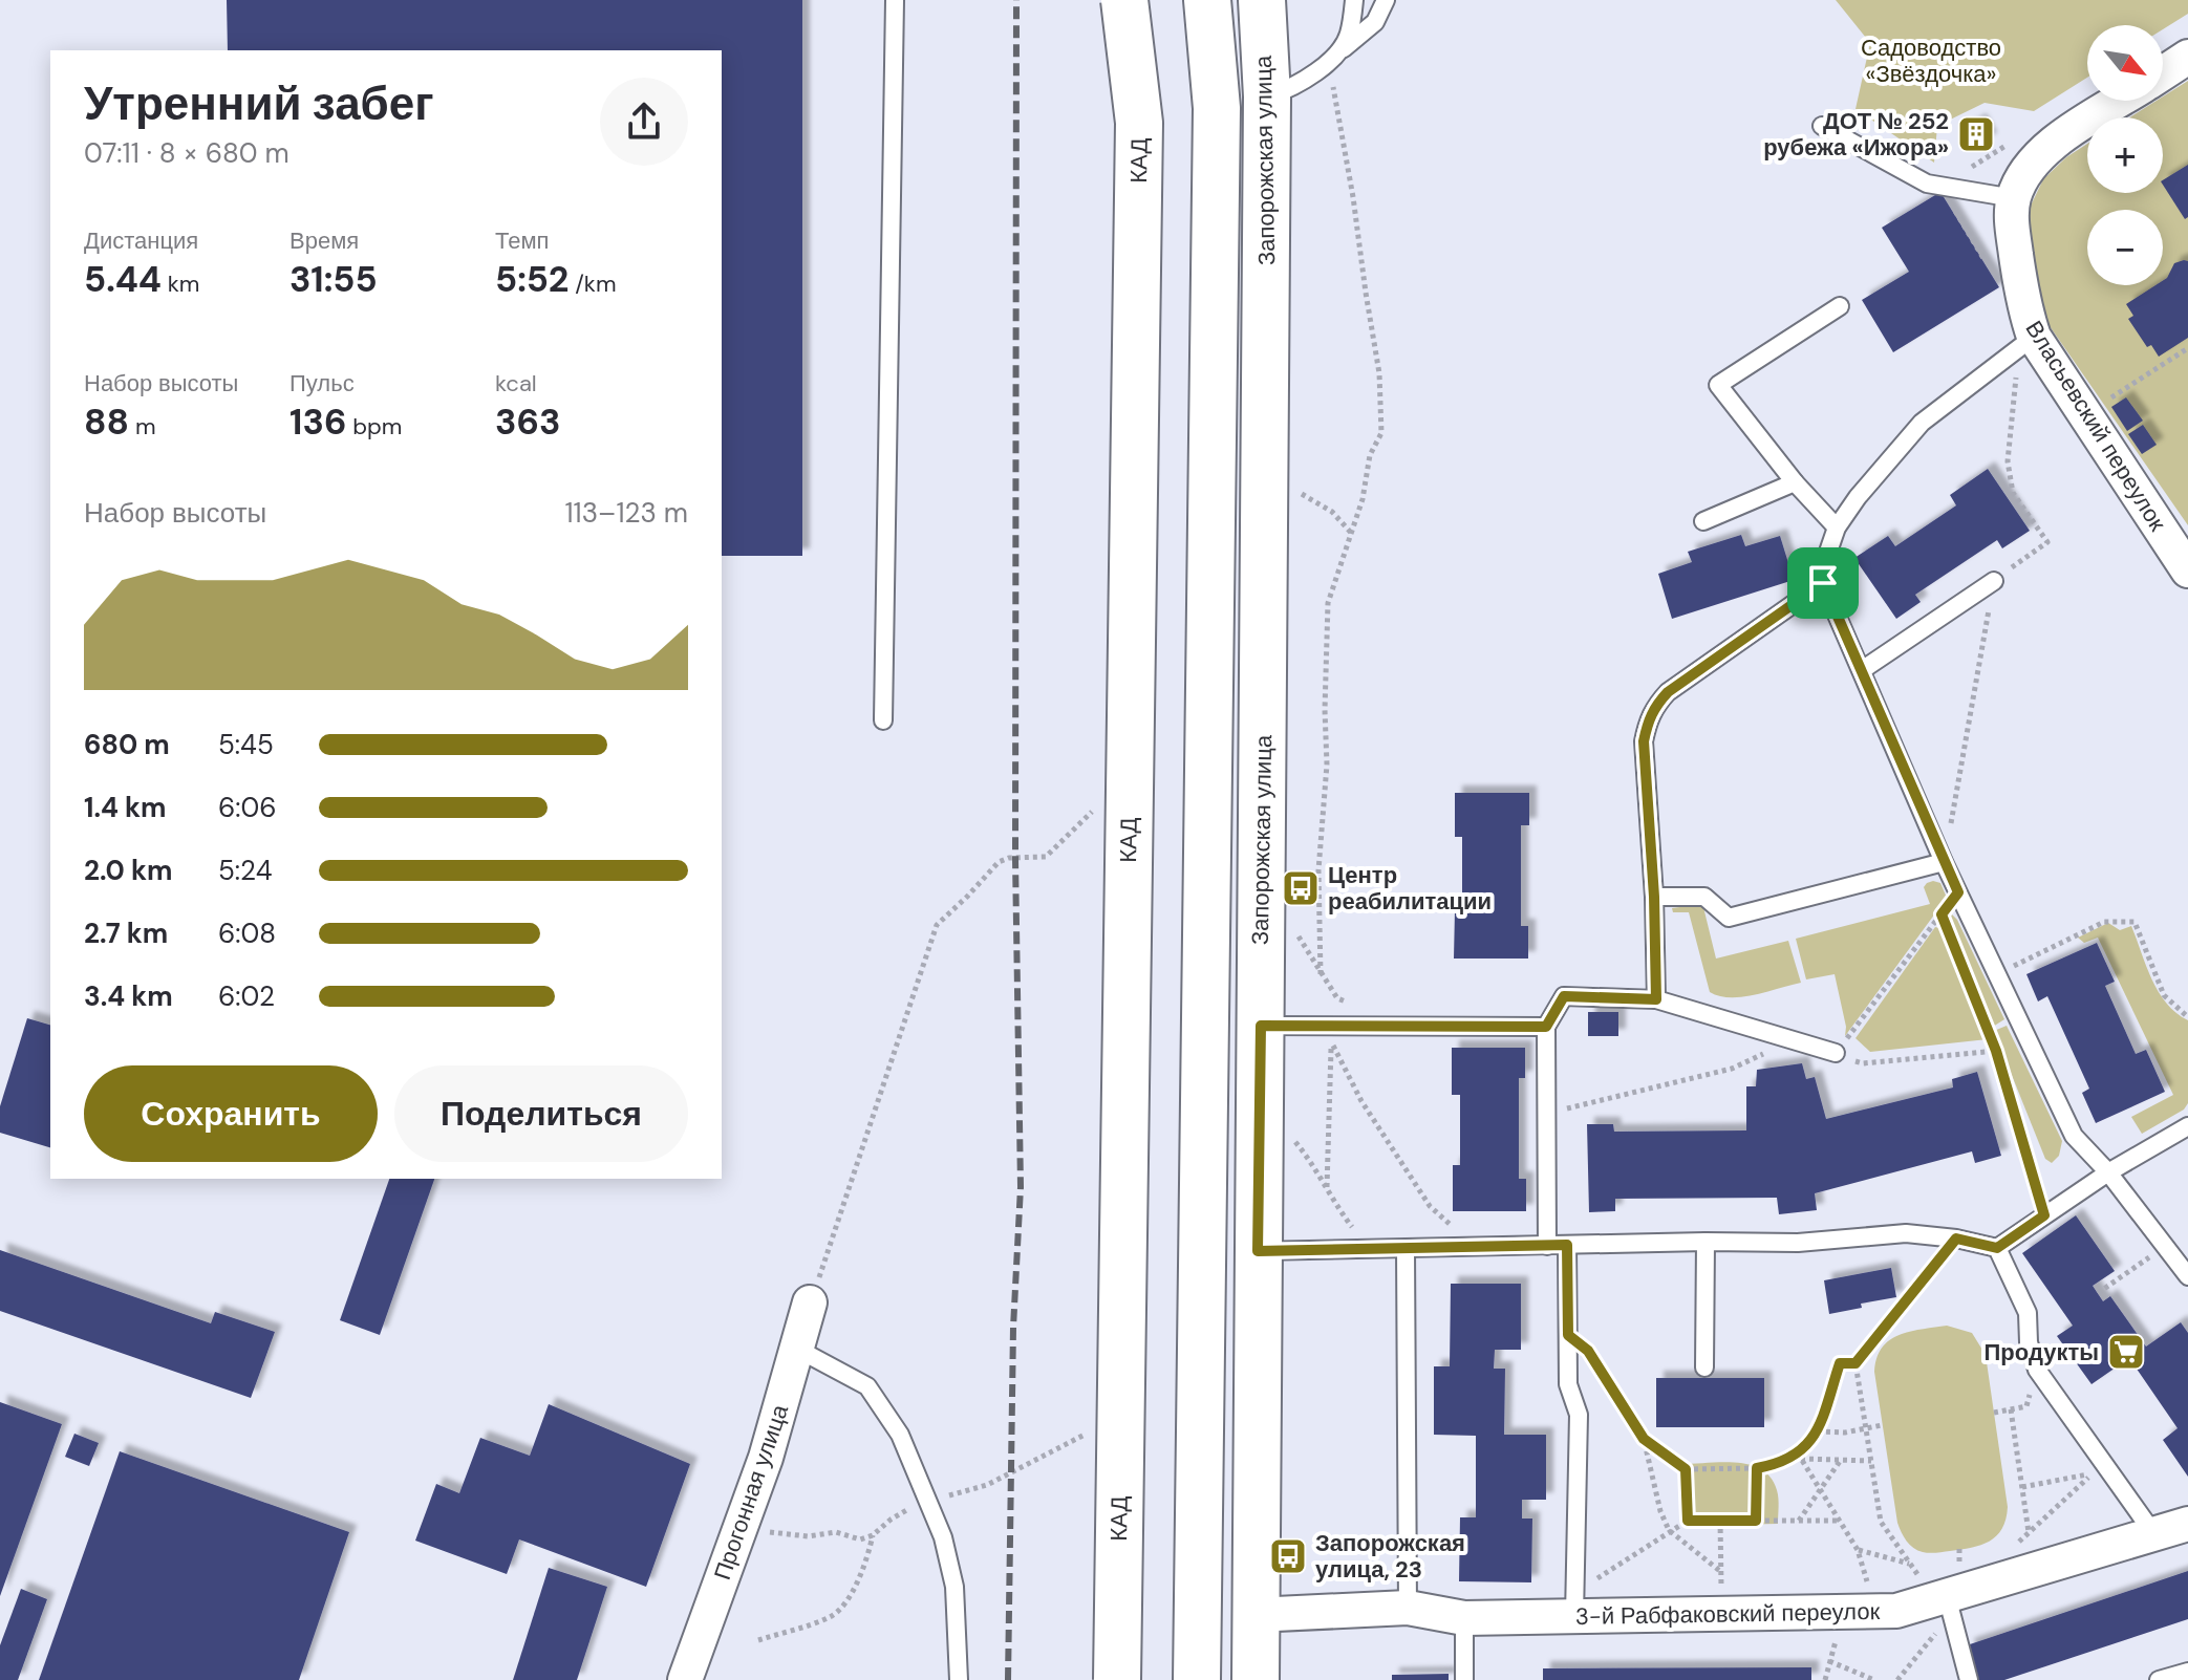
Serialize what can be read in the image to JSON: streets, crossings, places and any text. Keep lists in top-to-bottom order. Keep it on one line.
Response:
{"streets":{"main road":["КАД","Запорожская улица"],"street":["Власьевский переулок","Прогонная улица","3-й Рабфаковский переулок"]},"crossings":[["Запорожская улица","3-й Рабфаковский переулок"]],"parks":["Садоводство «Звёздочка»"],"places":{"building":["ДОТ № 252 рубежа «Ижора»"],"bus stop":["Центр реабилитации","Запорожская улица, 23"],"supermarket":["Продукты"]},"north":"bottom right","page":{"map_buttons":["+","−"],"heading":["Утренний забег","07:11 · 8 × 680 m"],"stats":[["Дистанция","5.44 km"],["Время","31:55"],["Темп","5:52 /km"],["Набор высоты","88 m"],["Пульс","136 bpm"],["kcal","363"]],"chart":["Набор высоты","113–123 m"],"list":[{"name":"680 m","note":"5:45"},{"name":"1.4 km","note":"6:06"},{"name":"2.0 km","note":"5:24"},{"name":"2.7 km","note":"6:08"},{"name":"3.4 km","note":"6:02"}],"buttons":["Сохранить","Поделиться"]}}
